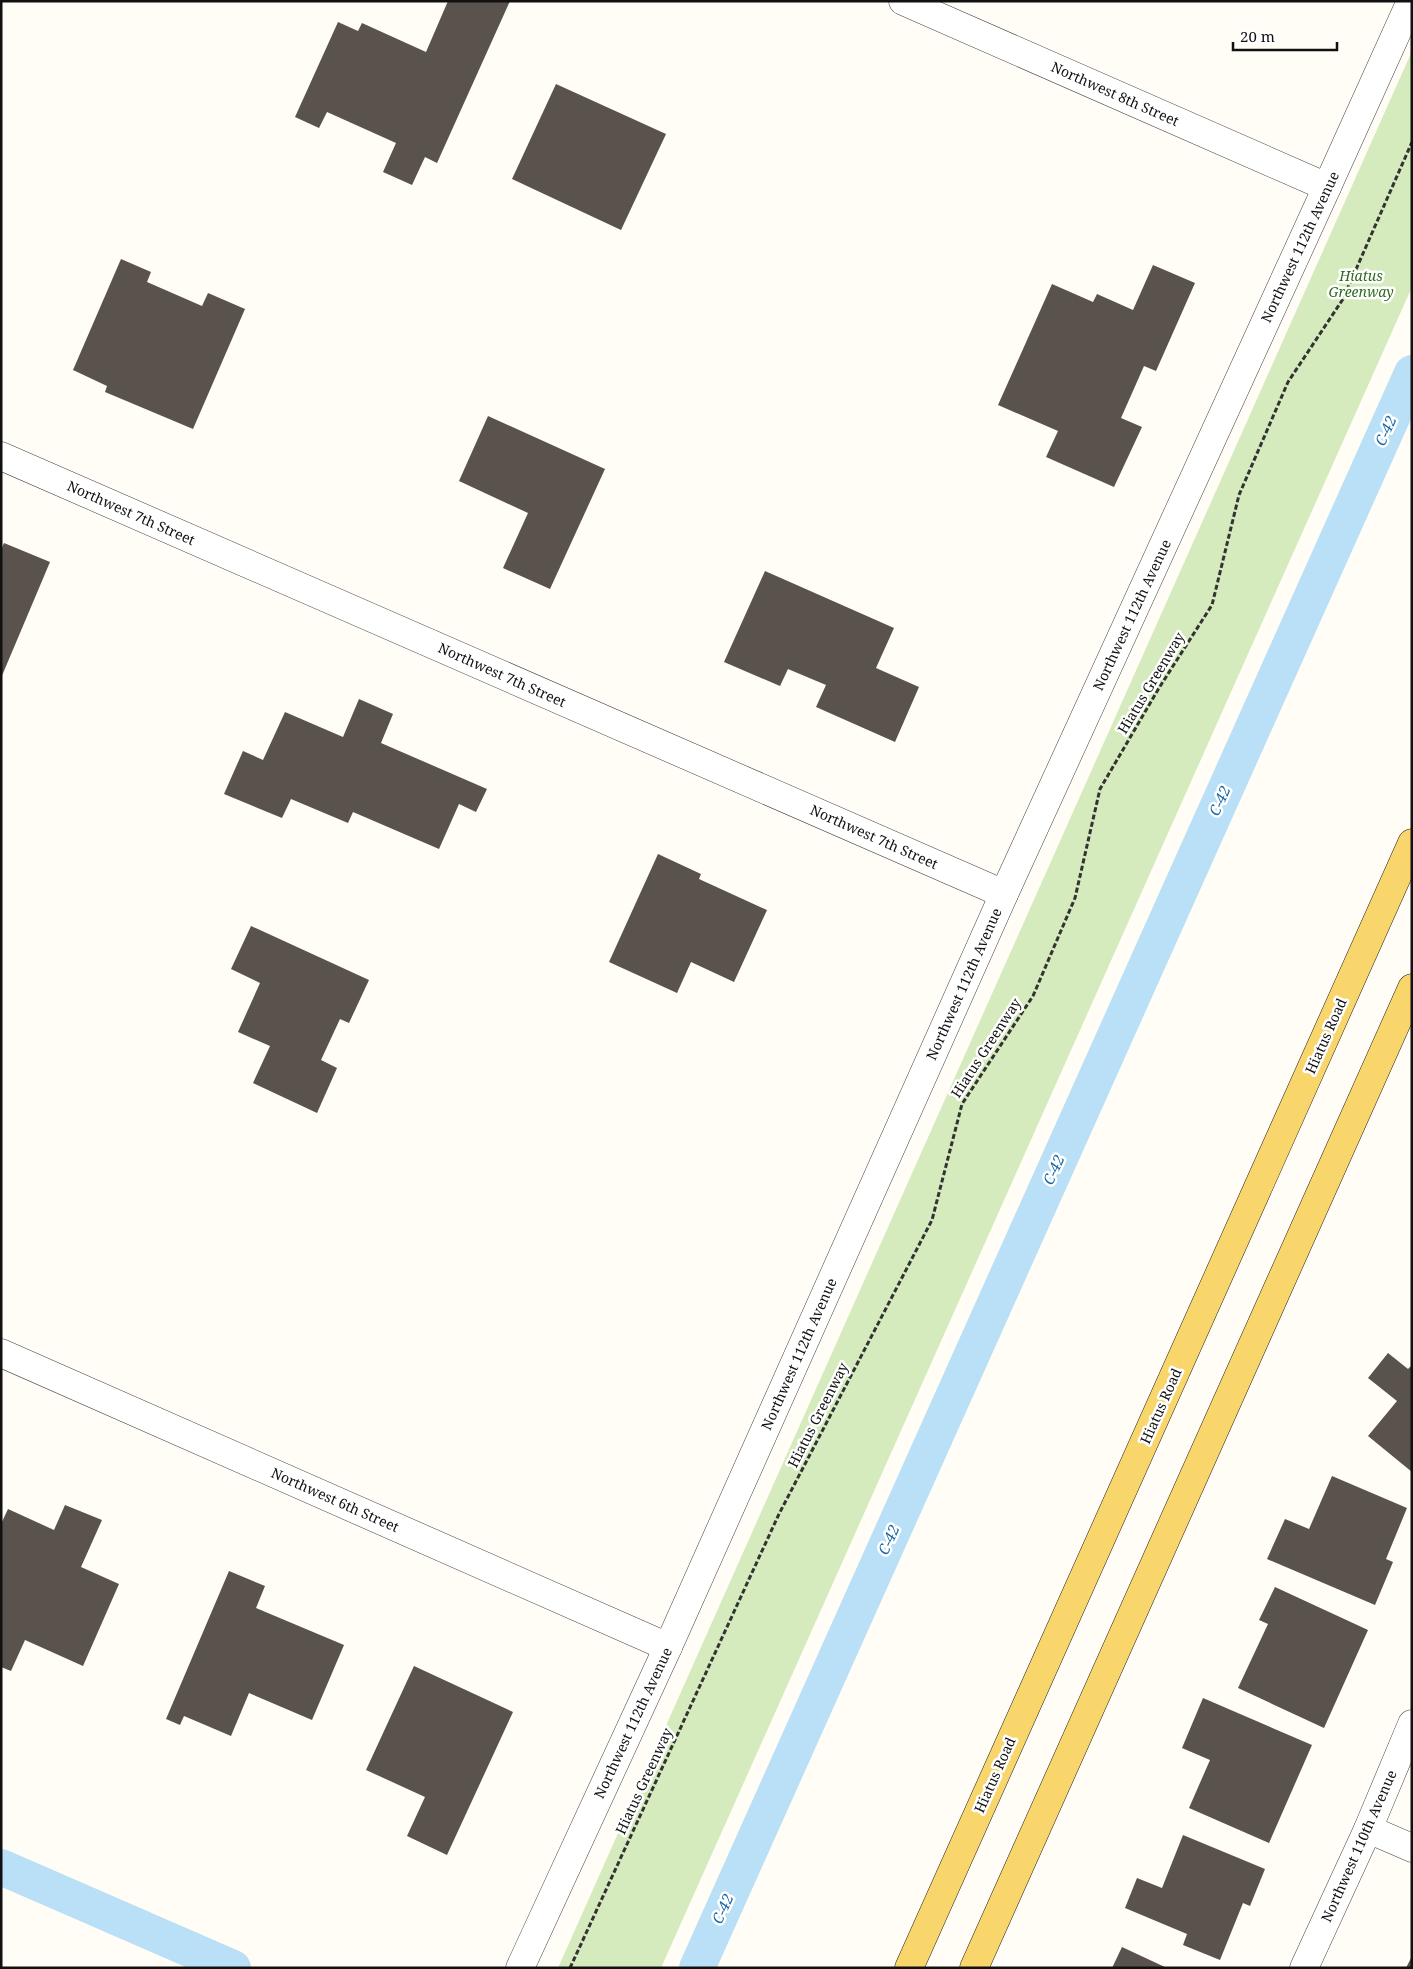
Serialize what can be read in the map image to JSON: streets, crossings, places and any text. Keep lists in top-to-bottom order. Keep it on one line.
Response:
{"streets":{"main road":["Hiatus Road"],"street":["Northwest 8th Street","Northwest 112th Avenue","Northwest 7th Street","Northwest 6th Street","Northwest 110th Avenue"],"path":["Hiatus Greenway"]},"crossings":[["Northwest 8th Street","Northwest 112th Avenue"],["Northwest 112th Avenue","Northwest 7th Street"],["Northwest 112th Avenue","Northwest 6th Street"]],"water":["C-42"],"parks":["Hiatus Greenway"],"scale_bar":"20 m"}
